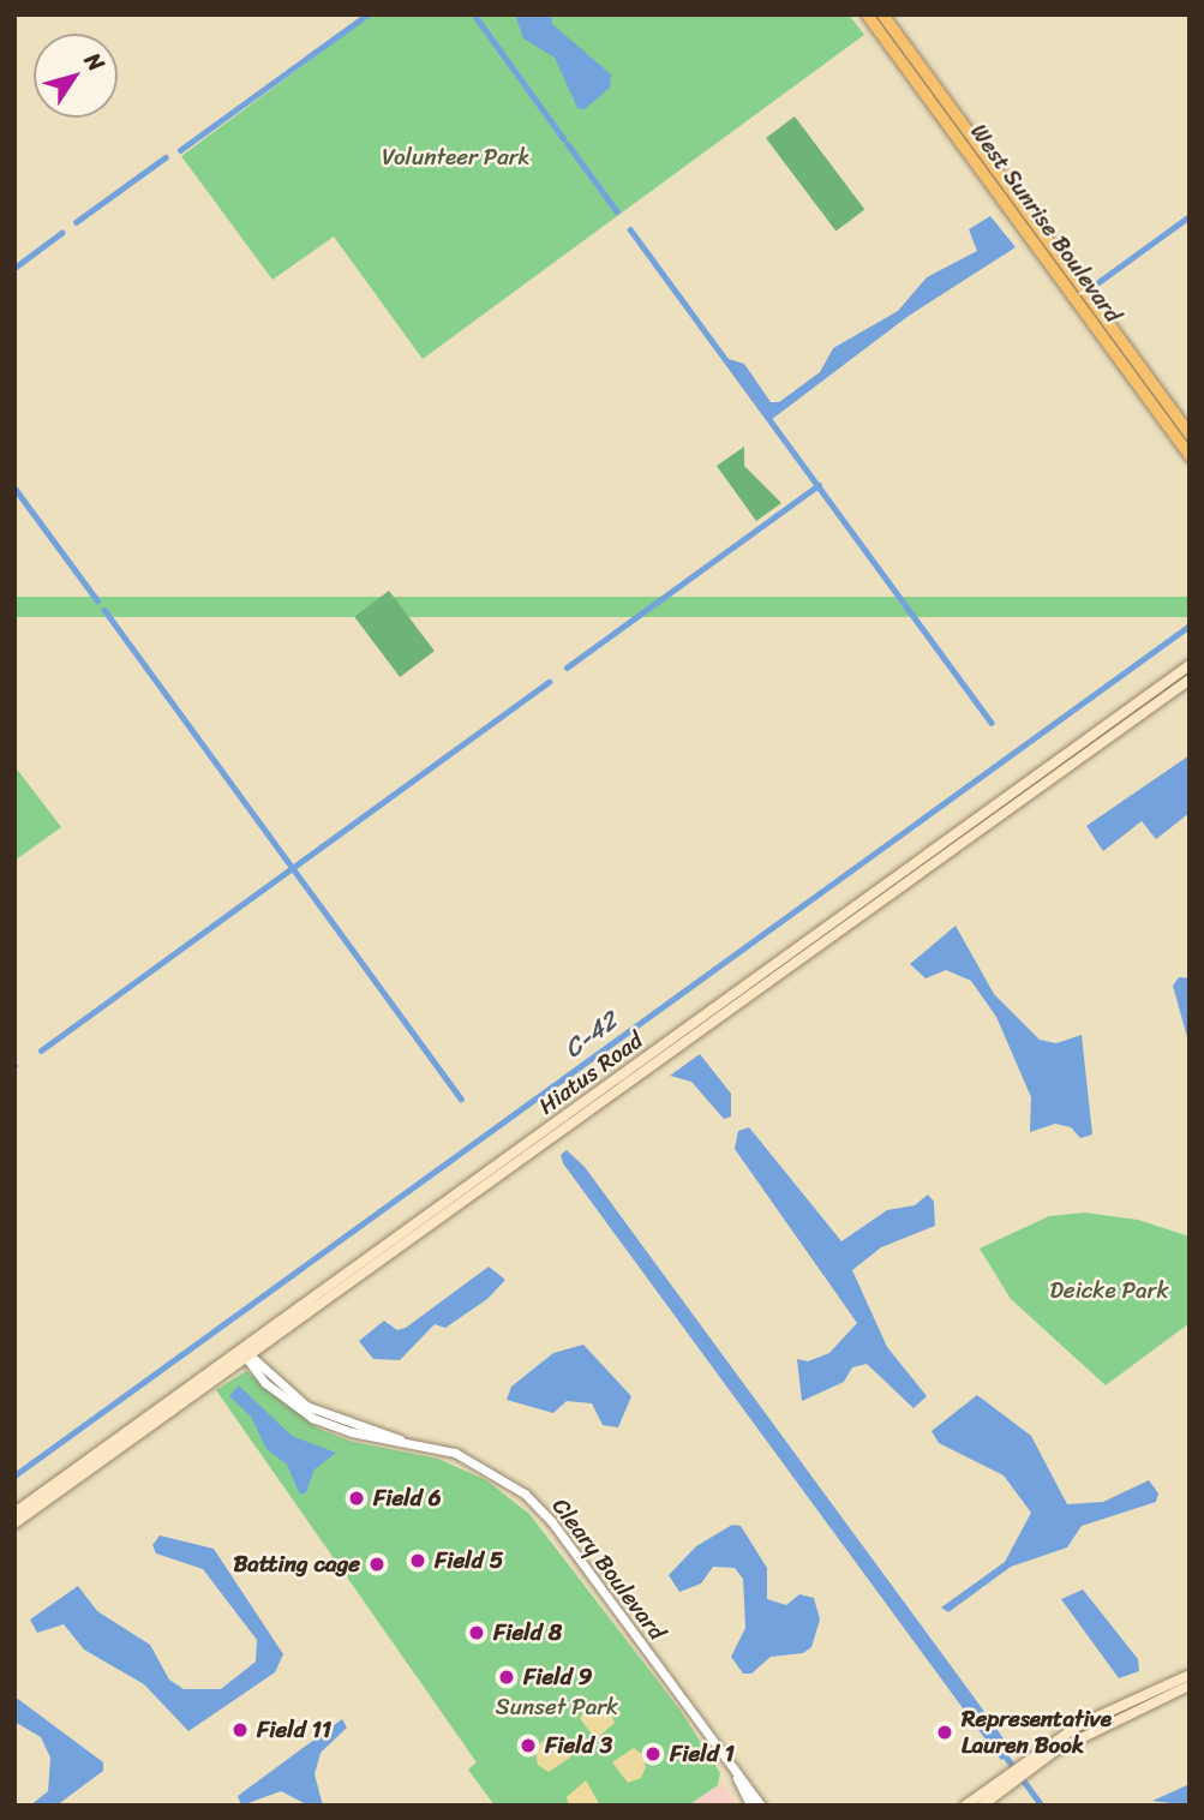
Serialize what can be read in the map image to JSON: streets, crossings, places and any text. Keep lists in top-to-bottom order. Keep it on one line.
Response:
{"streets":{"highway":["West Sunrise Boulevard"],"main road":["Hiatus Road"],"street":["Cleary Boulevard"]},"crossings":[["Hiatus Road","Cleary Boulevard"]],"water":["C-42"],"parks":["Volunteer Park","Deicke Park","Sunset Park"],"places":["Field 6","Field 5","Batting cage","Field 8","Field 9","Field 11","Representative Lauren Book","Field 3","Field 1"],"north":"top right"}
